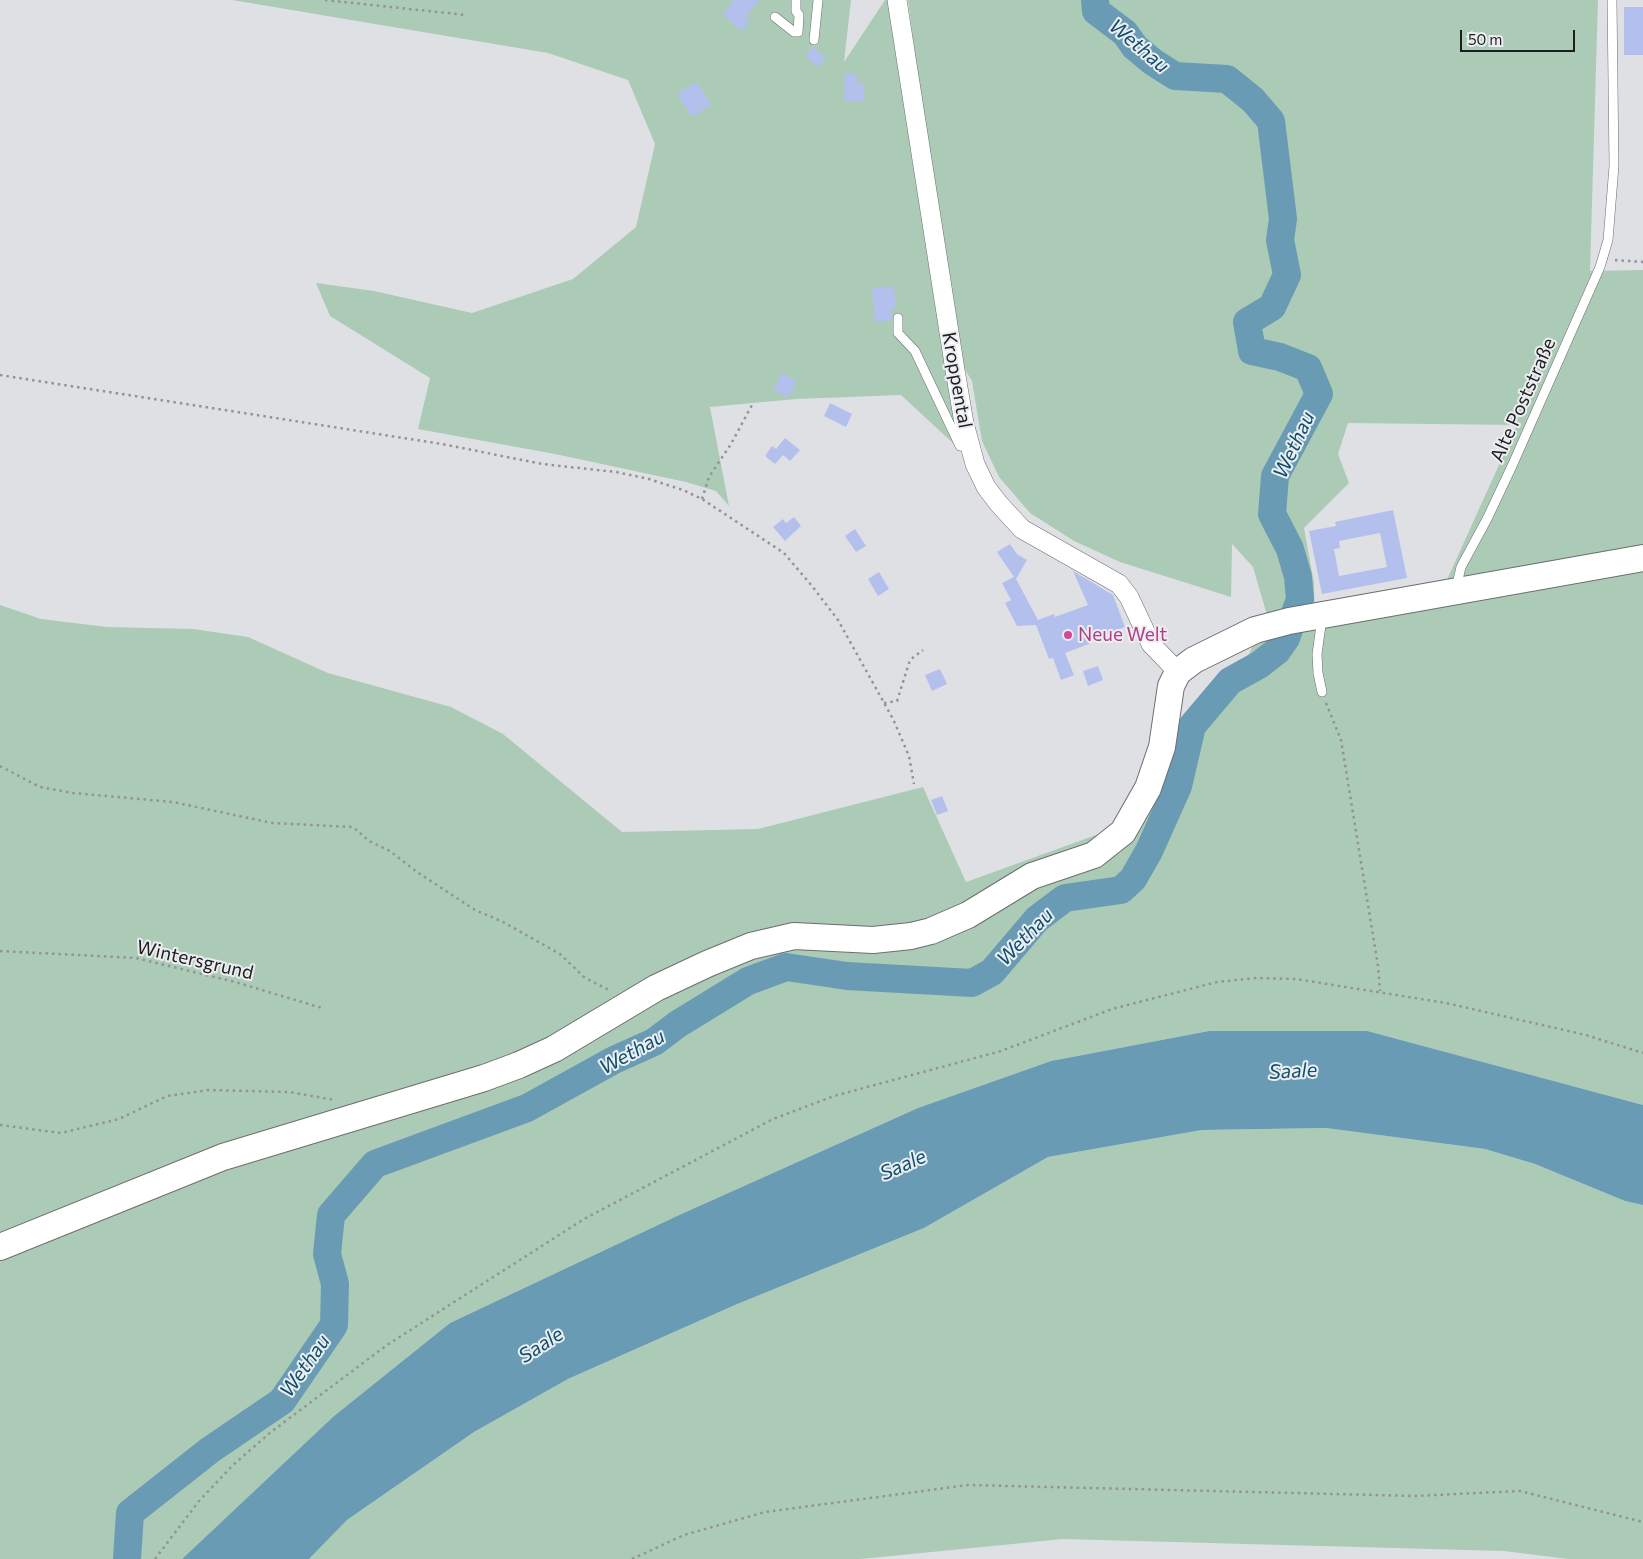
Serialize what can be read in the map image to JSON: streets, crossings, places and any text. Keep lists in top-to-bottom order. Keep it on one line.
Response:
{"streets":{"street":["Kroppental"],"lane":["Alte Poststraße"],"path":["Wintersgrund"]},"water":["Wethau","Saale"],"places":["Neue Welt"],"scale_bar":"50 m"}
